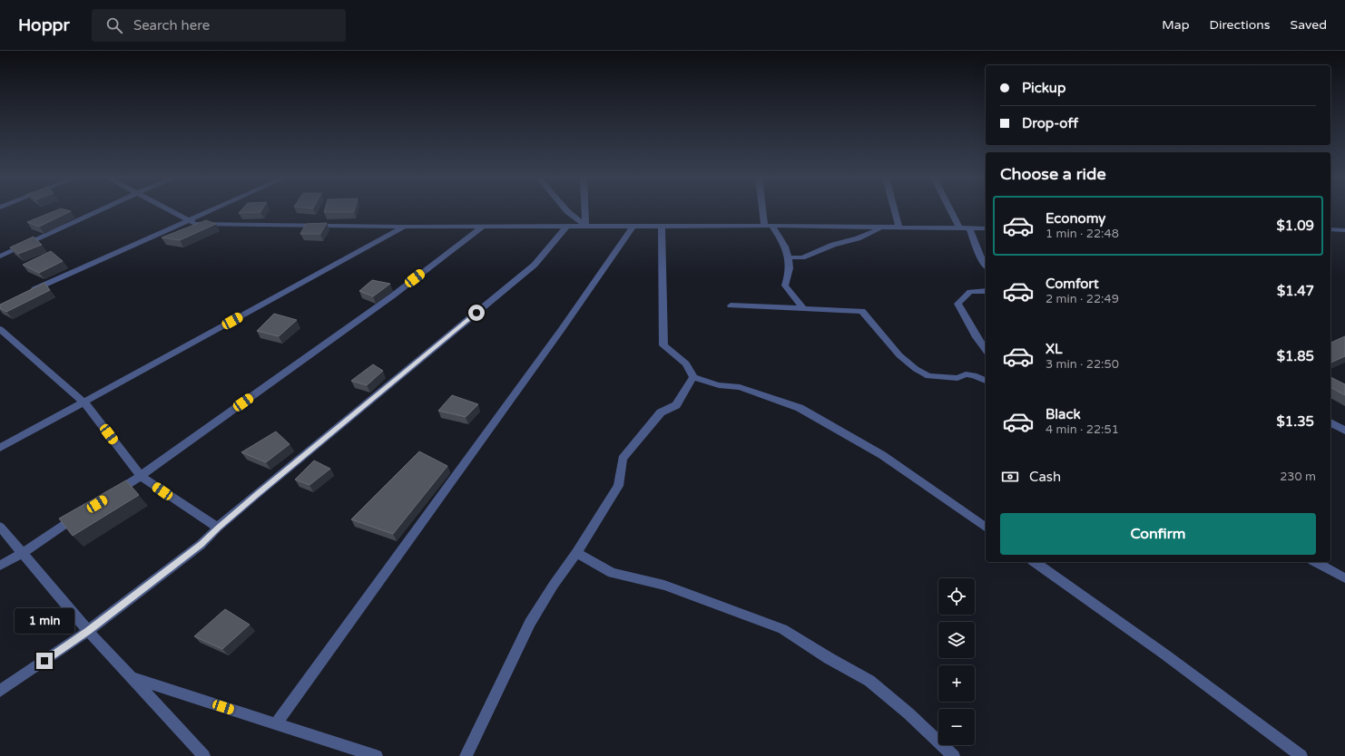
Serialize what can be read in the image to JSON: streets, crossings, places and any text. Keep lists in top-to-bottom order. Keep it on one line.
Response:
{"page":{"header":"Hoppr","search":"Search here","nav":["Map","Directions","Saved"],"banner":["Pickup","Drop-off"],"heading":"Choose a ride","list":[{"name":"Economy","note":"1 min · 22:48","value":"$1.09"},{"name":"Comfort","note":"2 min · 22:49","value":"$1.47"},{"name":"XL","note":"3 min · 22:50","value":"$1.85"},{"name":"Black","note":"4 min · 22:51","value":"$1.35"}],"pay":["Cash","230 m"],"buttons":"Confirm","map_buttons":["+","−"],"bubble":"1 min"}}
